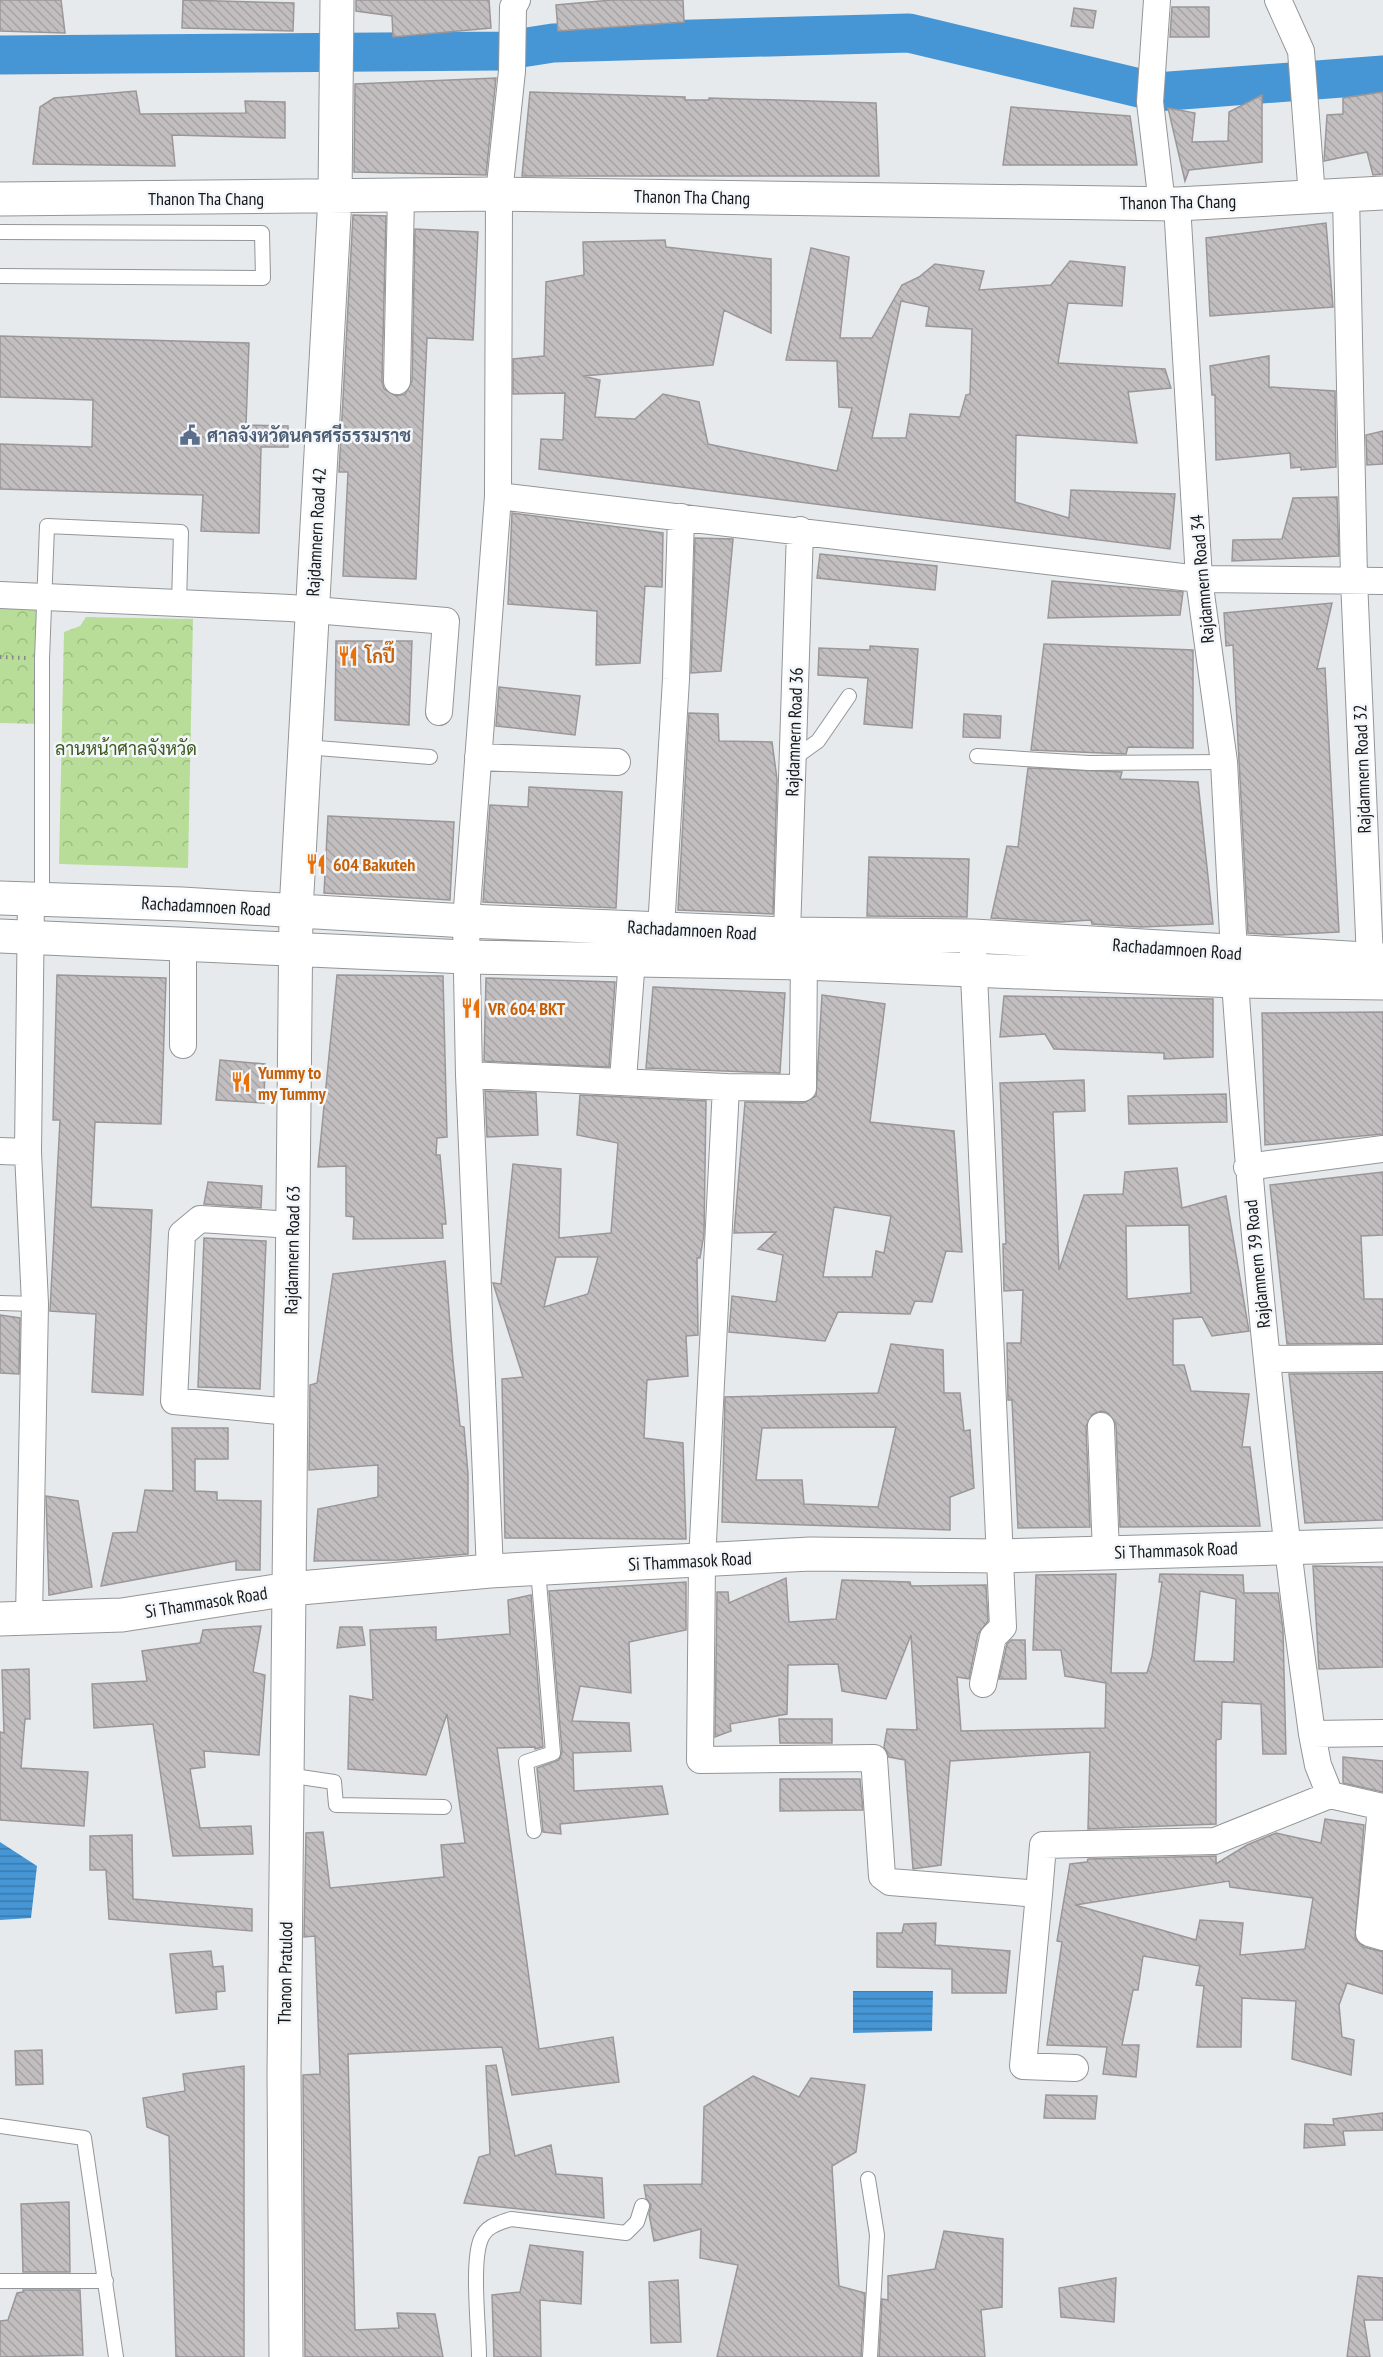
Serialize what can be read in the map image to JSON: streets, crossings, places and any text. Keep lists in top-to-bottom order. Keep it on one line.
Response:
{"streets":{"street":["Thanon Tha Chang","Rajdamnern Road 42","Rajdamnern Road 34","Rajdamnern Road 36","Rajdamnern Road 32","Rachadamnoen Road","Rajdamnern Road 63","Rajdamnern 39 Road","Si Thammasok Road","Thanon Pratulod"]},"crossings":[["Thanon Tha Chang","Rajdamnern Road 42"],["Thanon Tha Chang","Rajdamnern Road 34"],["Thanon Tha Chang","Rajdamnern Road 32"],["Rajdamnern Road 42","Rachadamnoen Road"],["Rajdamnern Road 42","Rajdamnern Road 63"],["Rajdamnern Road 34","Rachadamnoen Road"],["Rajdamnern Road 34","Rajdamnern 39 Road"],["Rajdamnern Road 36","Rachadamnoen Road"],["Rajdamnern Road 32","Rachadamnoen Road"],["Rachadamnoen Road","Rajdamnern Road 63"],["Rachadamnoen Road","Rajdamnern 39 Road"],["Rajdamnern Road 63","Si Thammasok Road"],["Rajdamnern Road 63","Thanon Pratulod"],["Rajdamnern 39 Road","Si Thammasok Road"],["Si Thammasok Road","Thanon Pratulod"]],"parks":["ลานหน้าศาลจังหวัด"],"places":{"public building":["ศาลจังหวัดนครศรีธรรมราช"],"restaurant":["โกปี๊","604 Bakuteh","VR 604 BKT","Yummy to my Tummy"]}}
